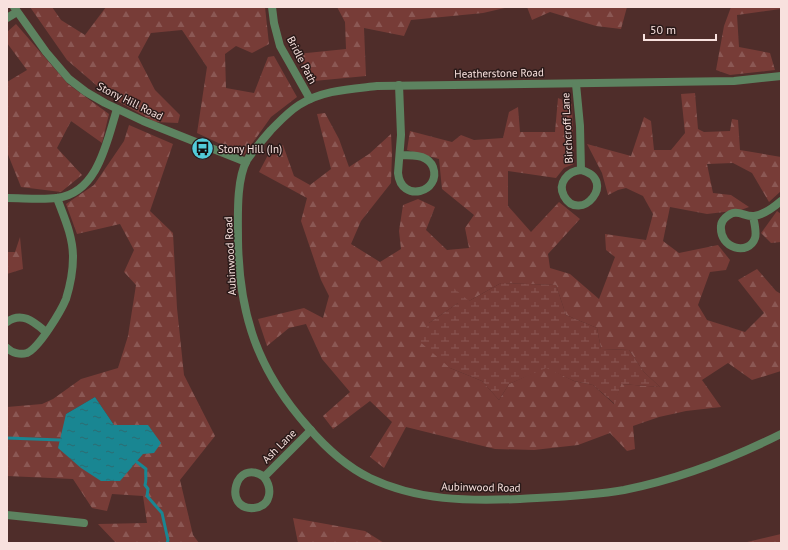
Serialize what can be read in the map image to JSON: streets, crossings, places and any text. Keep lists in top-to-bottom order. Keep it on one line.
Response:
{"streets":{"street":["Bridle Path","Heatherstone Road","Stony Hill Road","Birchcroff Lane","Aubinwood Road","Ash Lane"]},"crossings":[["Bridle Path","Heatherstone Road"],["Heatherstone Road","Stony Hill Road"],["Heatherstone Road","Birchcroff Lane"],["Heatherstone Road","Aubinwood Road"],["Stony Hill Road","Aubinwood Road"],["Aubinwood Road","Ash Lane"]],"places":{"bus stop":["Stony Hill (In)"]},"scale_bar":"50 m"}
